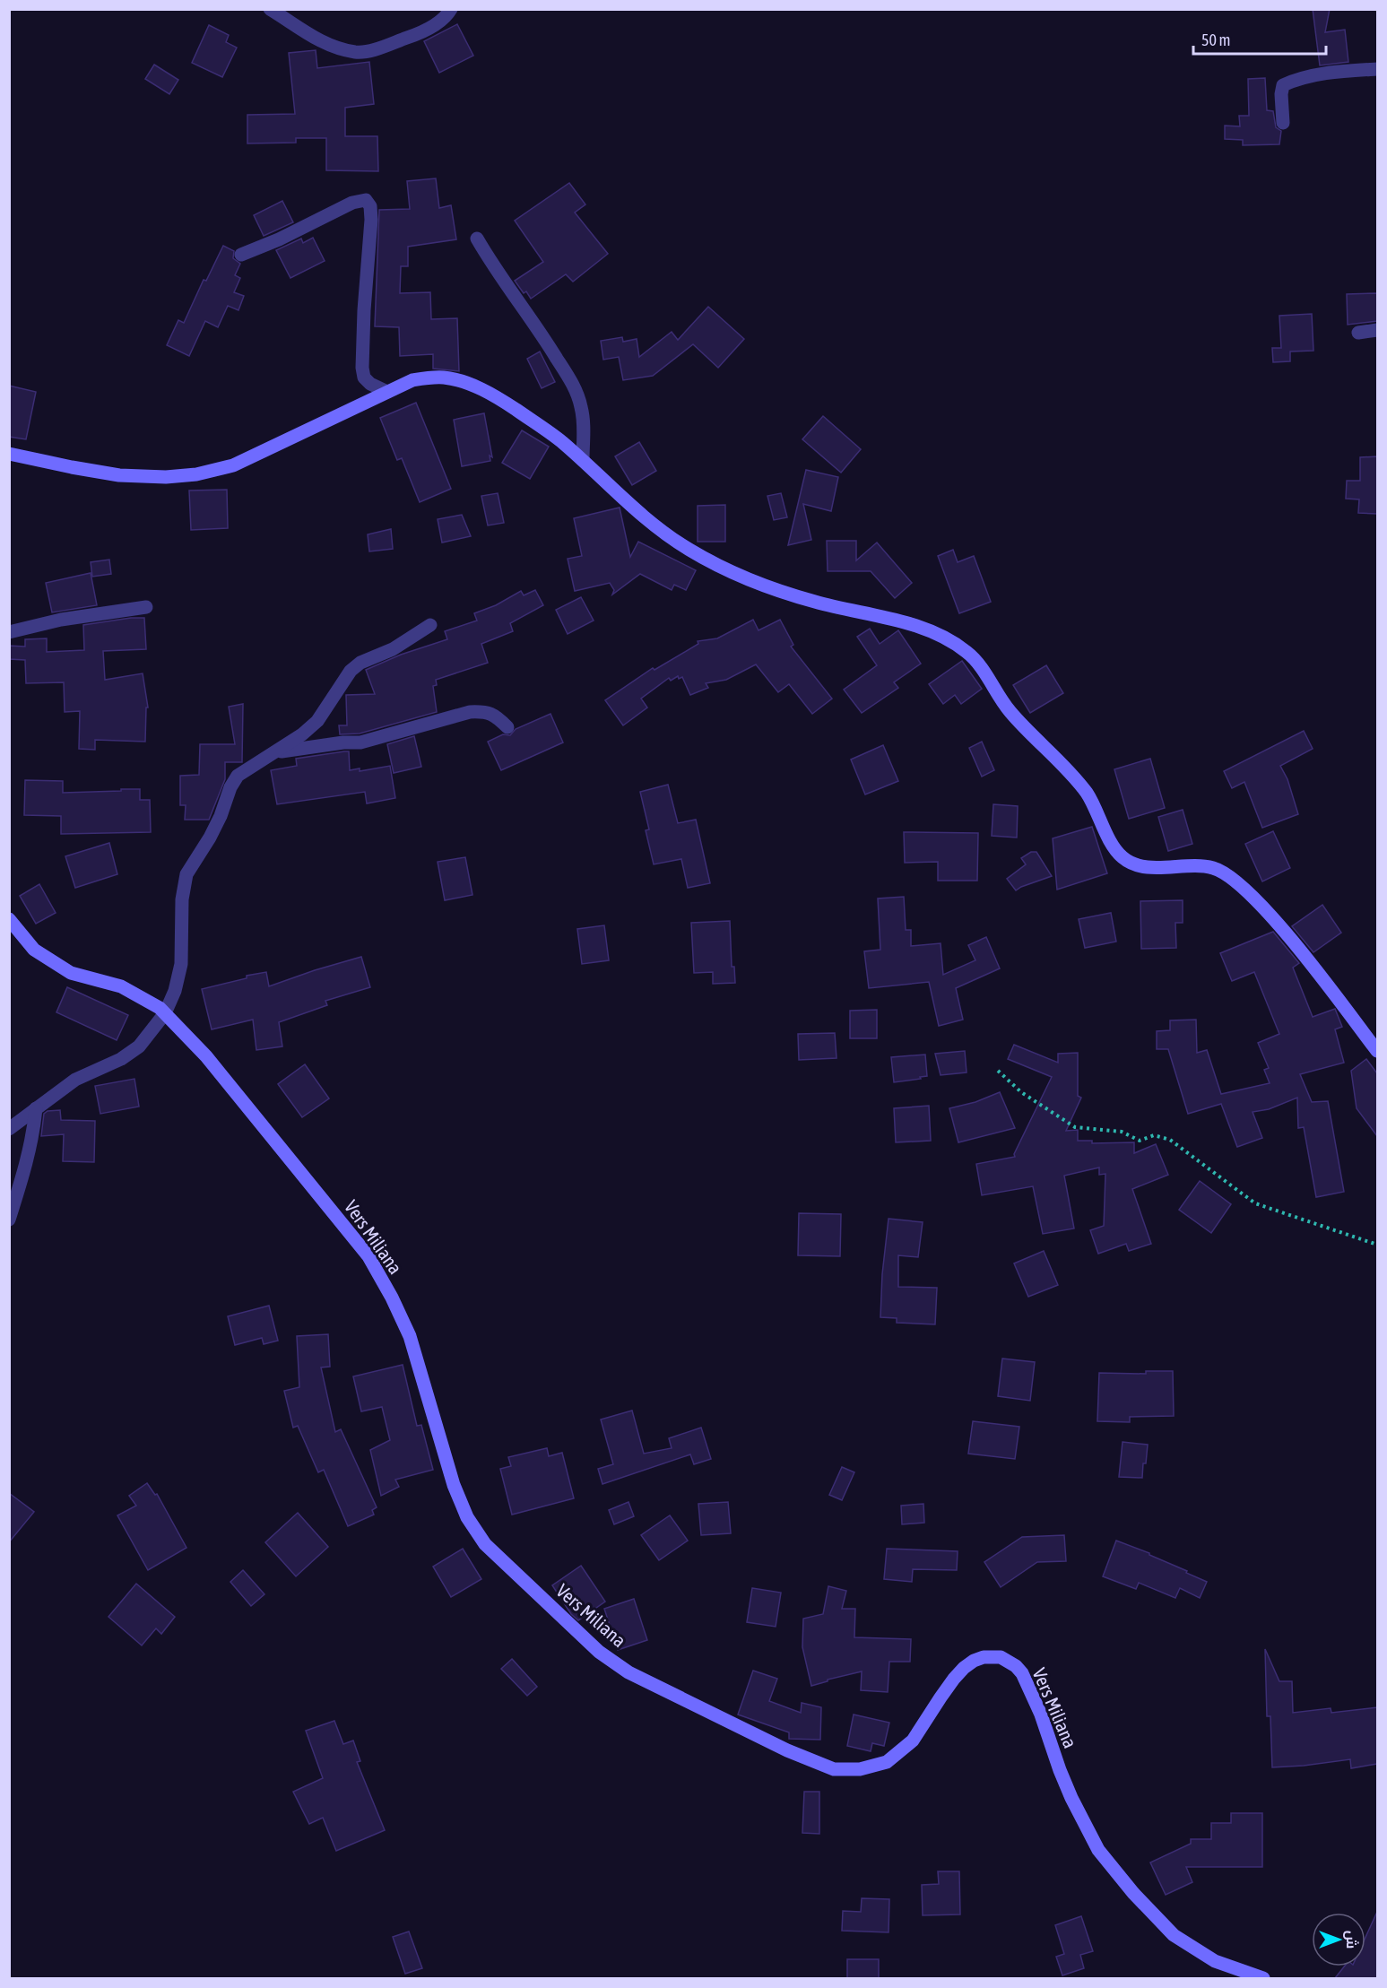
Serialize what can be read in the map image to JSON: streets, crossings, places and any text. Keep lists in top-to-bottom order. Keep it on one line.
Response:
{"streets":{"main road":["Vers Miliana"]},"scale_bar":"50 m","north":"right"}
